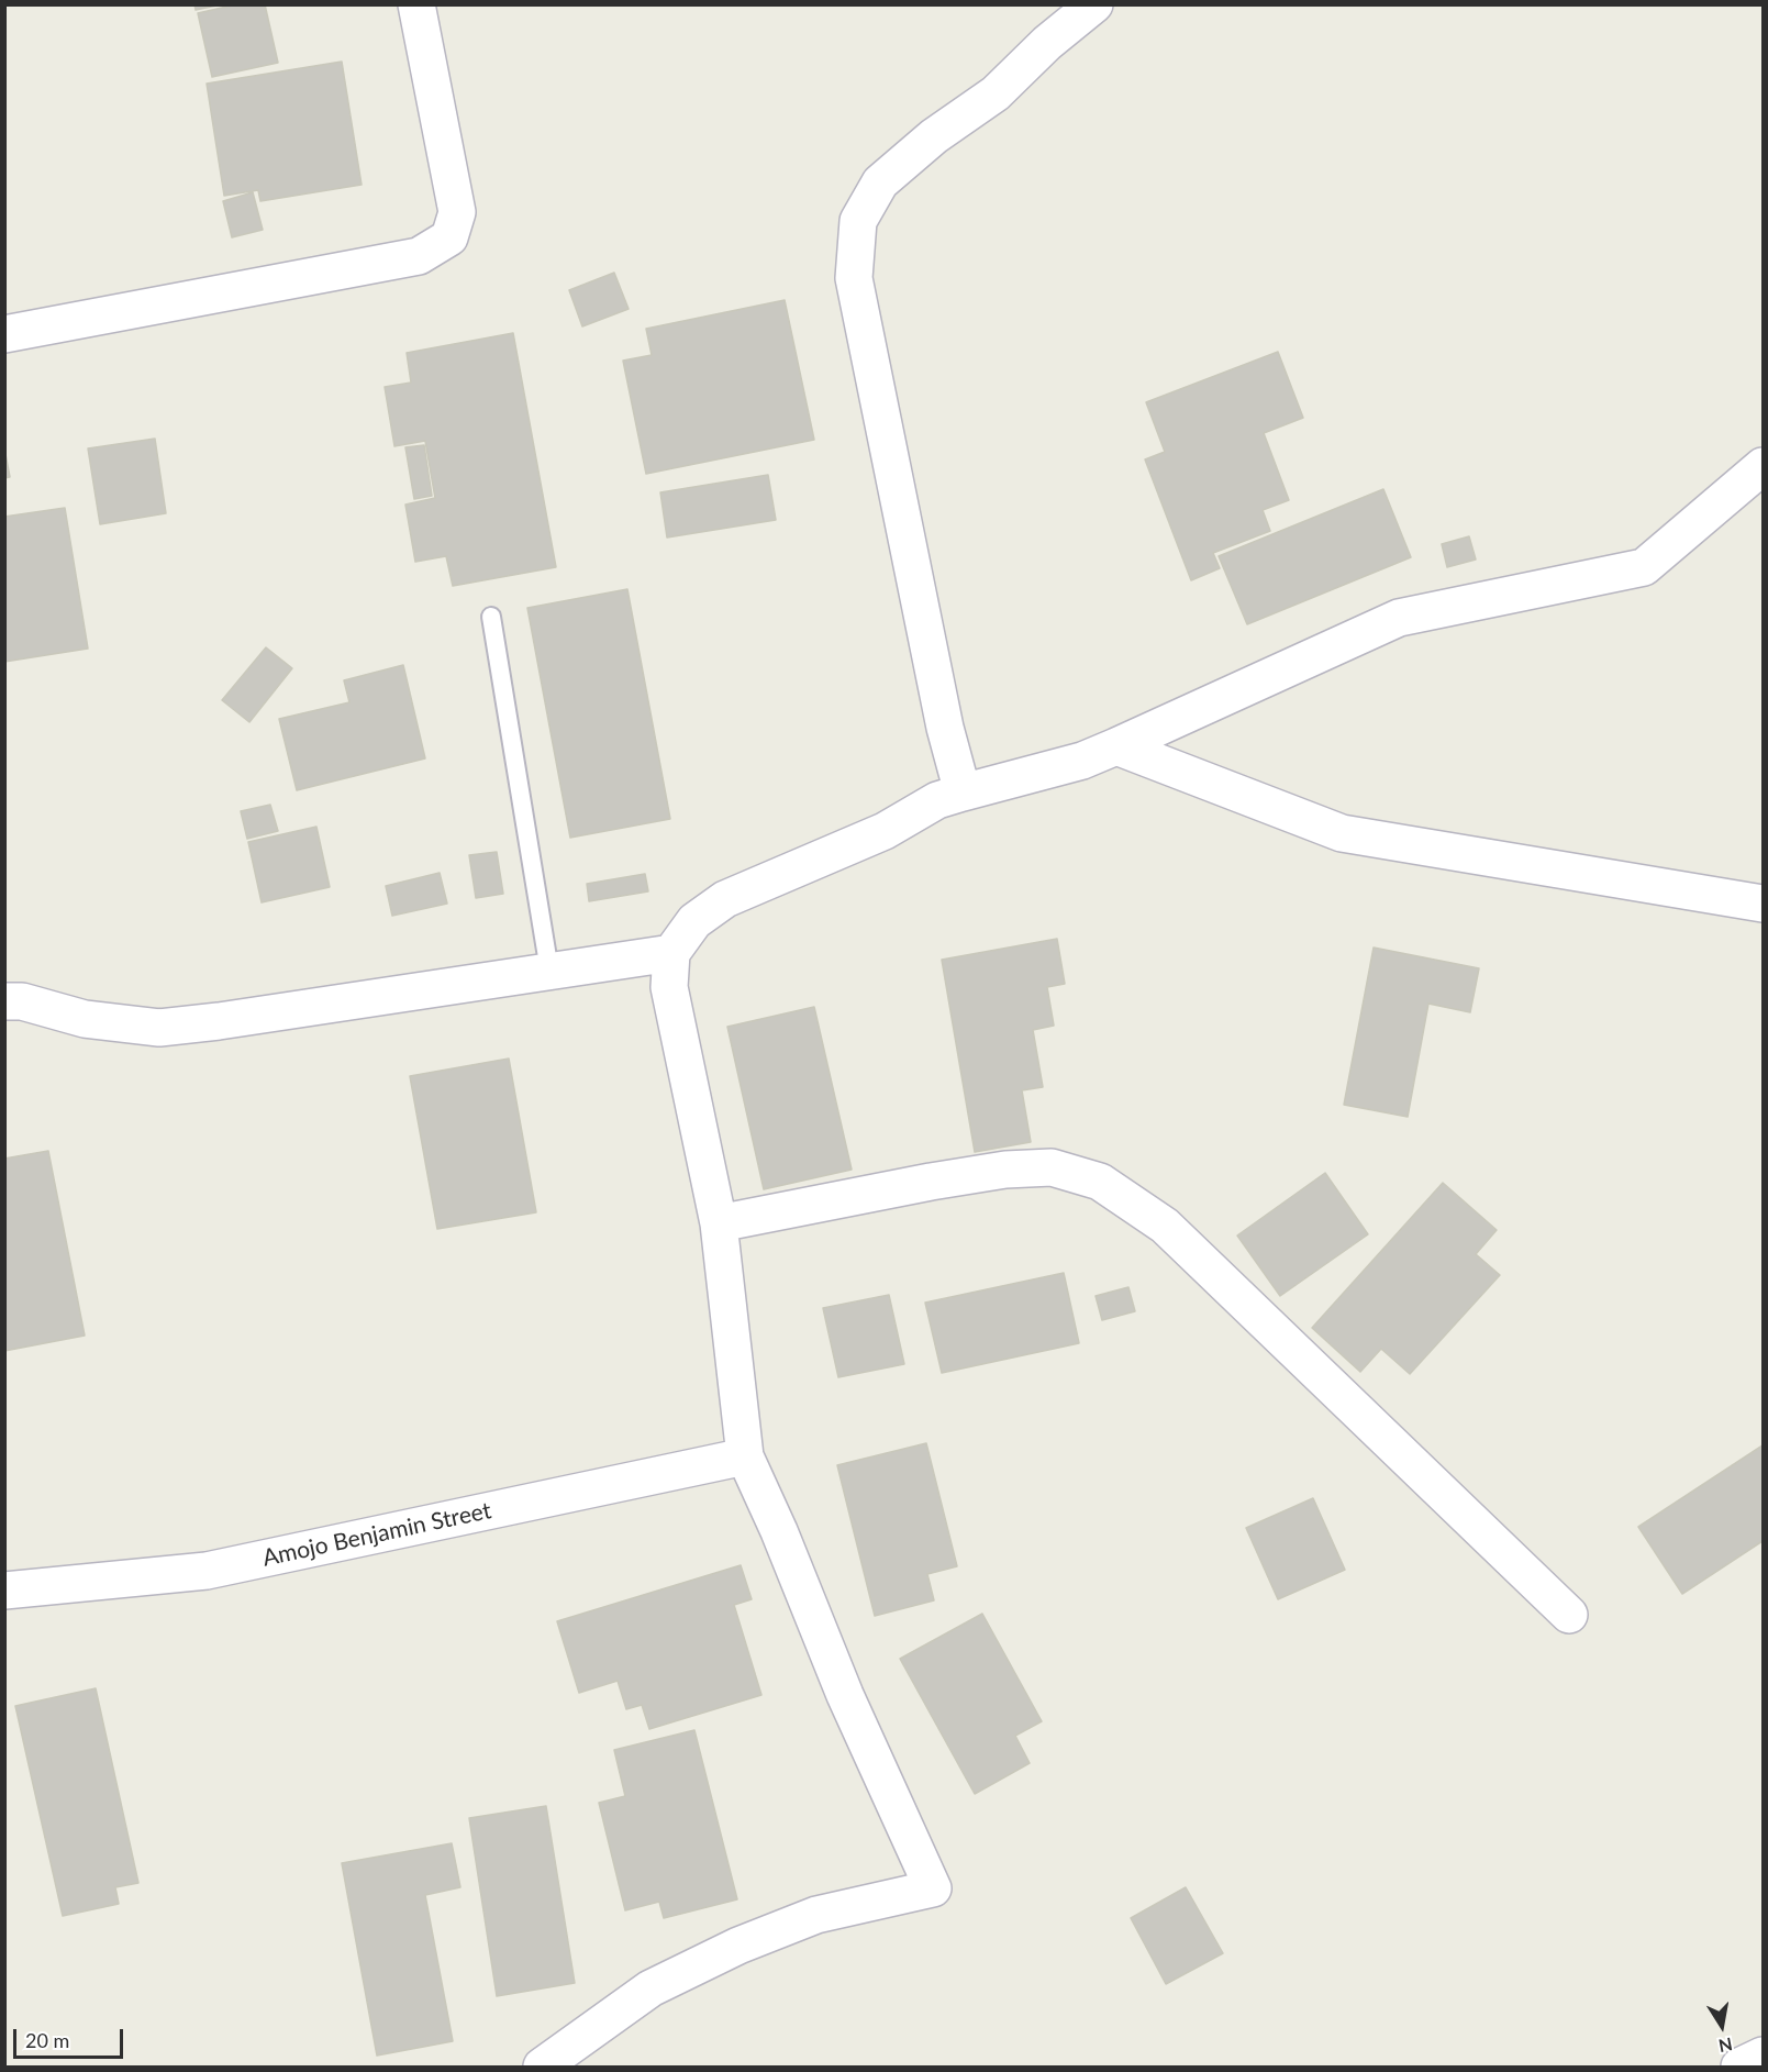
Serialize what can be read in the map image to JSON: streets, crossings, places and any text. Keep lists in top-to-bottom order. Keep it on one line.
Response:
{"streets":{"street":["Amojo Benjamin Street"]},"scale_bar":"20 m","north":"bottom"}
